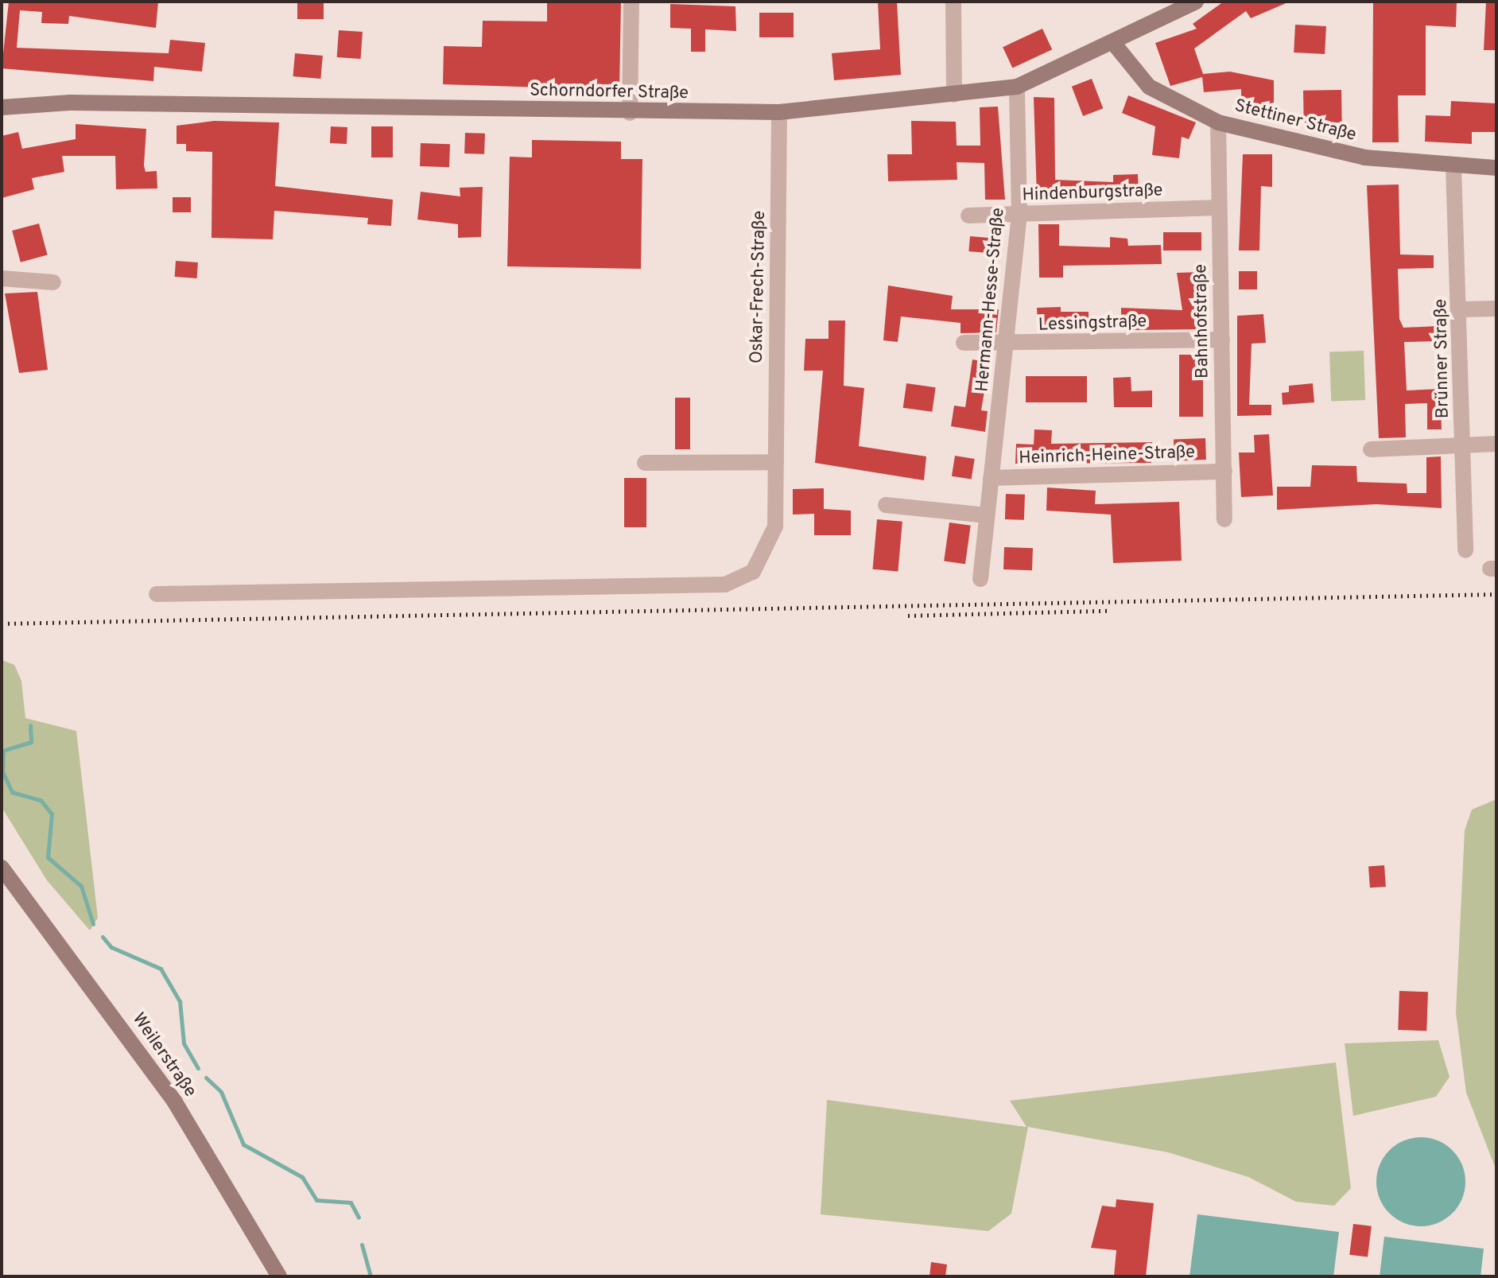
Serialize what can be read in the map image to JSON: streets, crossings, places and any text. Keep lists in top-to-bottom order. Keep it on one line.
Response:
{"streets":{"street":["Schorndorfer Straße","Stettiner Straße","Hindenburgstraße","Oskar-Frech-Straße","Hermann-Hesse-Straße","Bahnhofstraße","Lessingstraße","Brünner Straße","Heinrich-Heine-Straße","Weilerstraße"]},"crossings":[["Schorndorfer Straße","Stettiner Straße"],["Schorndorfer Straße","Oskar-Frech-Straße"],["Schorndorfer Straße","Hermann-Hesse-Straße"],["Stettiner Straße","Bahnhofstraße"],["Stettiner Straße","Brünner Straße"],["Hindenburgstraße","Hermann-Hesse-Straße"],["Hindenburgstraße","Bahnhofstraße"],["Hermann-Hesse-Straße","Lessingstraße"],["Hermann-Hesse-Straße","Heinrich-Heine-Straße"],["Bahnhofstraße","Lessingstraße"],["Bahnhofstraße","Heinrich-Heine-Straße"]]}
